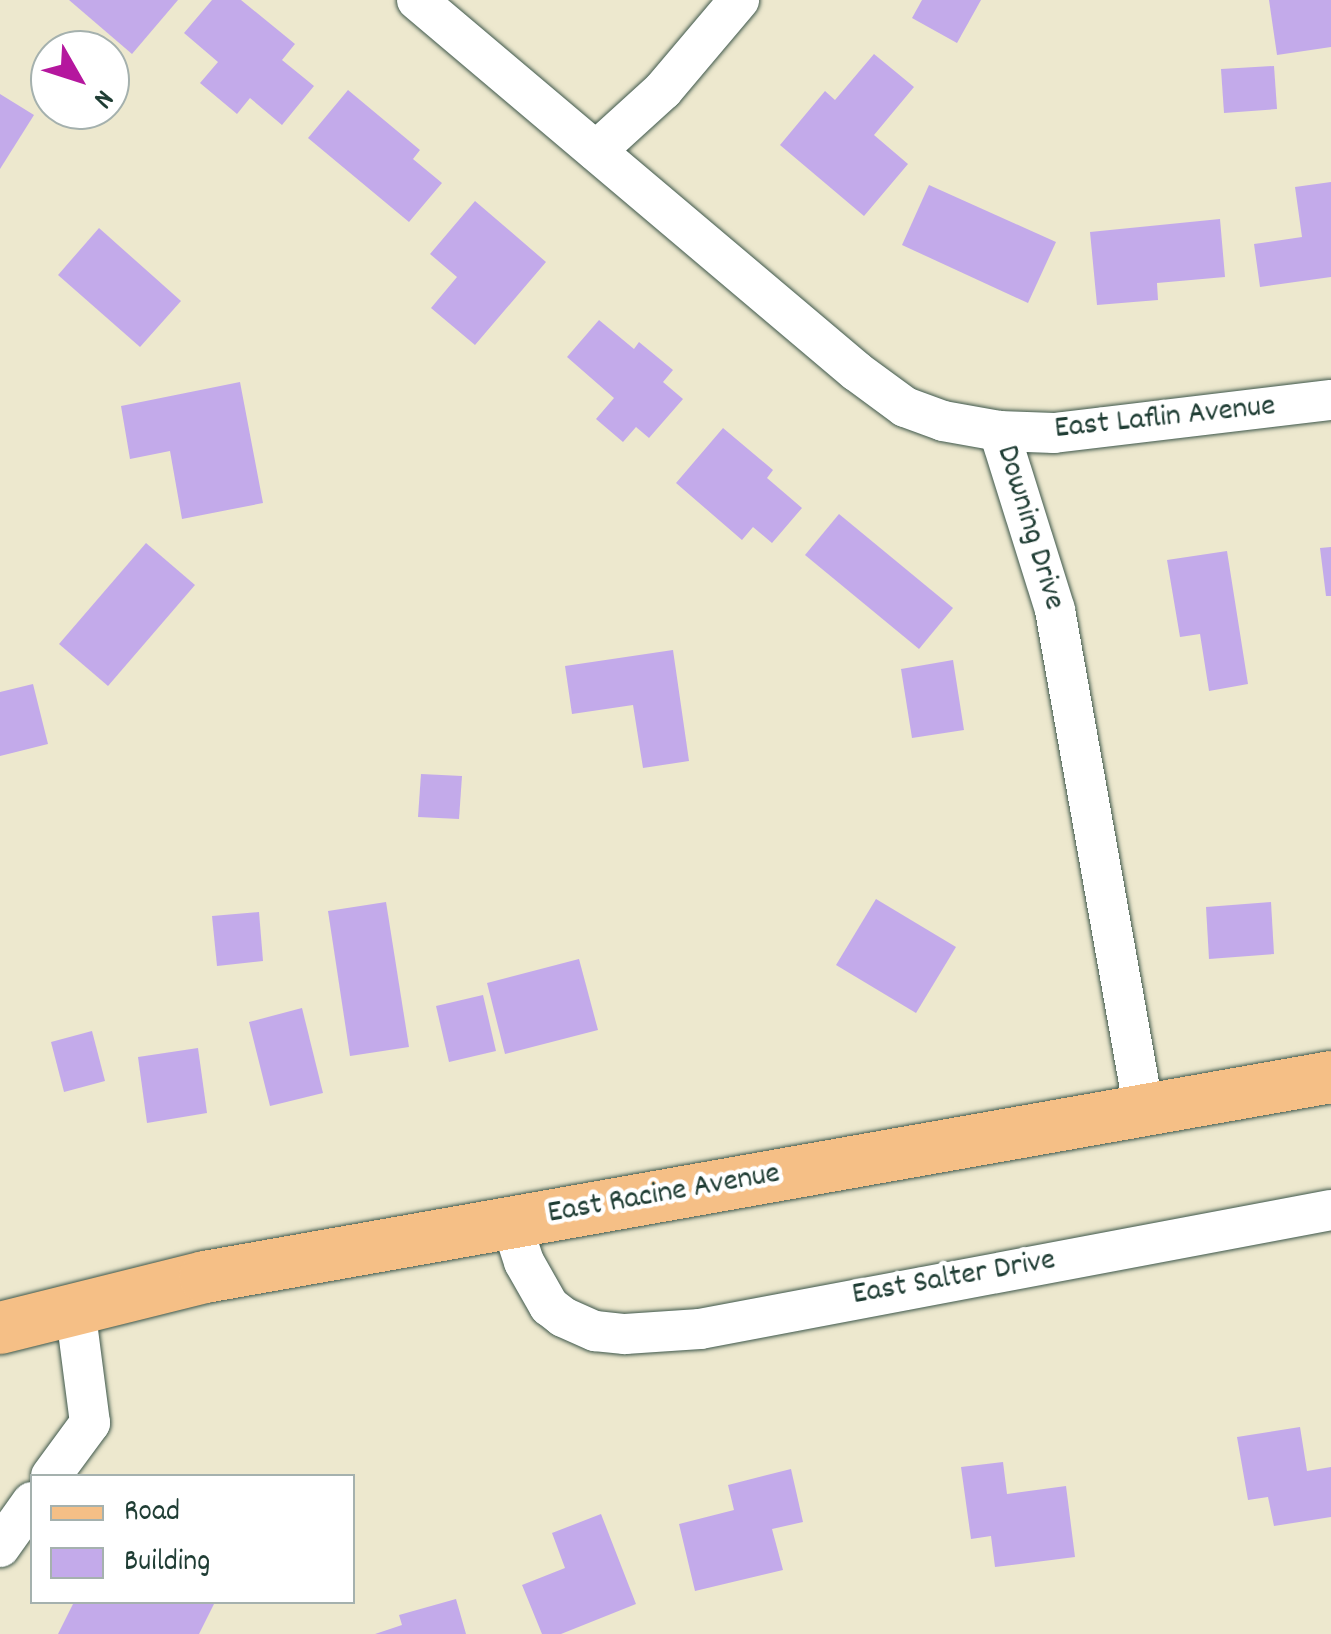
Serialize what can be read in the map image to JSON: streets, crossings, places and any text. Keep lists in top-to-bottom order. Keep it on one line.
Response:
{"streets":{"main road":["East Racine Avenue"],"street":["East Laflin Avenue","Downing Drive","East Salter Drive"]},"crossings":[["East Laflin Avenue","Downing Drive"],["Downing Drive","East Racine Avenue"],["East Racine Avenue","East Salter Drive"]],"legend":["Road","Building"],"north":"bottom right"}
